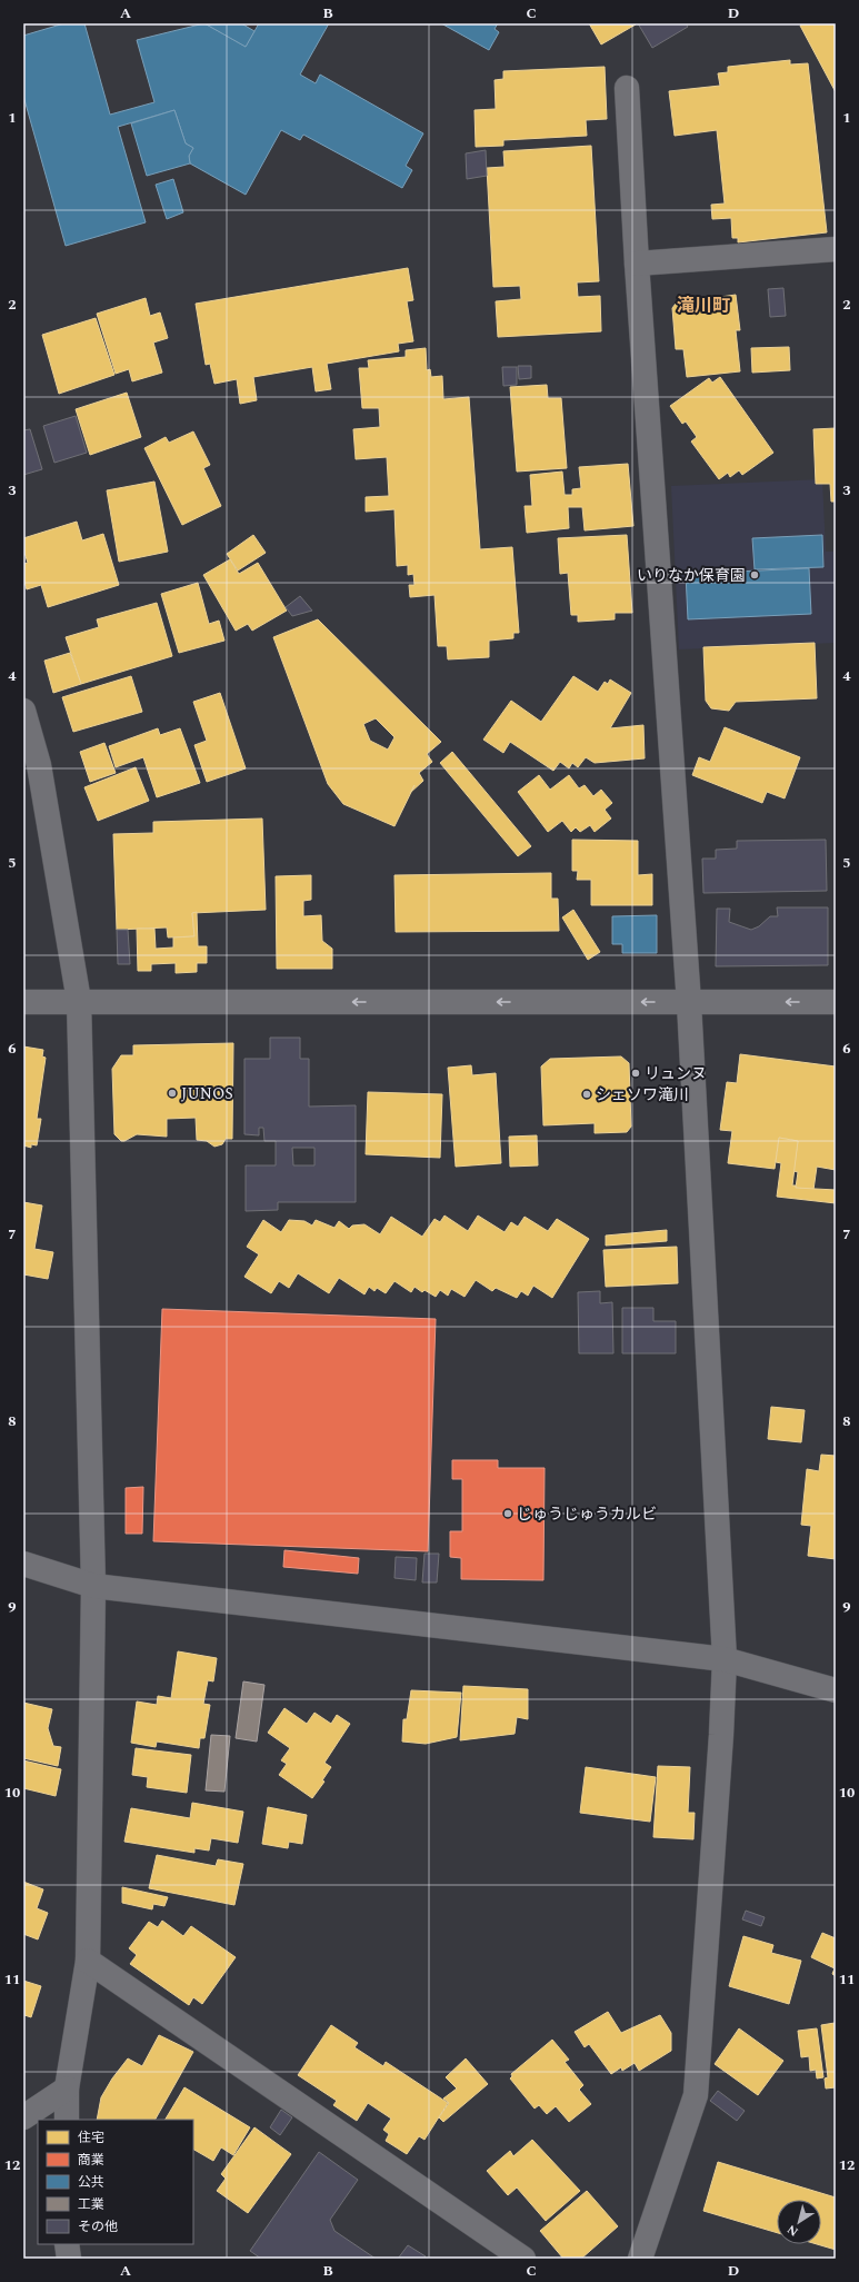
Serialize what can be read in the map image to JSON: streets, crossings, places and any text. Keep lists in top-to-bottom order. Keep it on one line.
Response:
{"districts":["滝川町"],"places":["いりなか保育園","リュンヌ","JUNOS","シェソワ滝川","じゅうじゅうカルビ"],"legend":["住宅","商業","公共","工業","その他"],"north":"bottom left","grid":{"columns":["A","B","C","D"],"rows":["1","2","3","4","5","6","7","8","9","10","11","12"]}}
